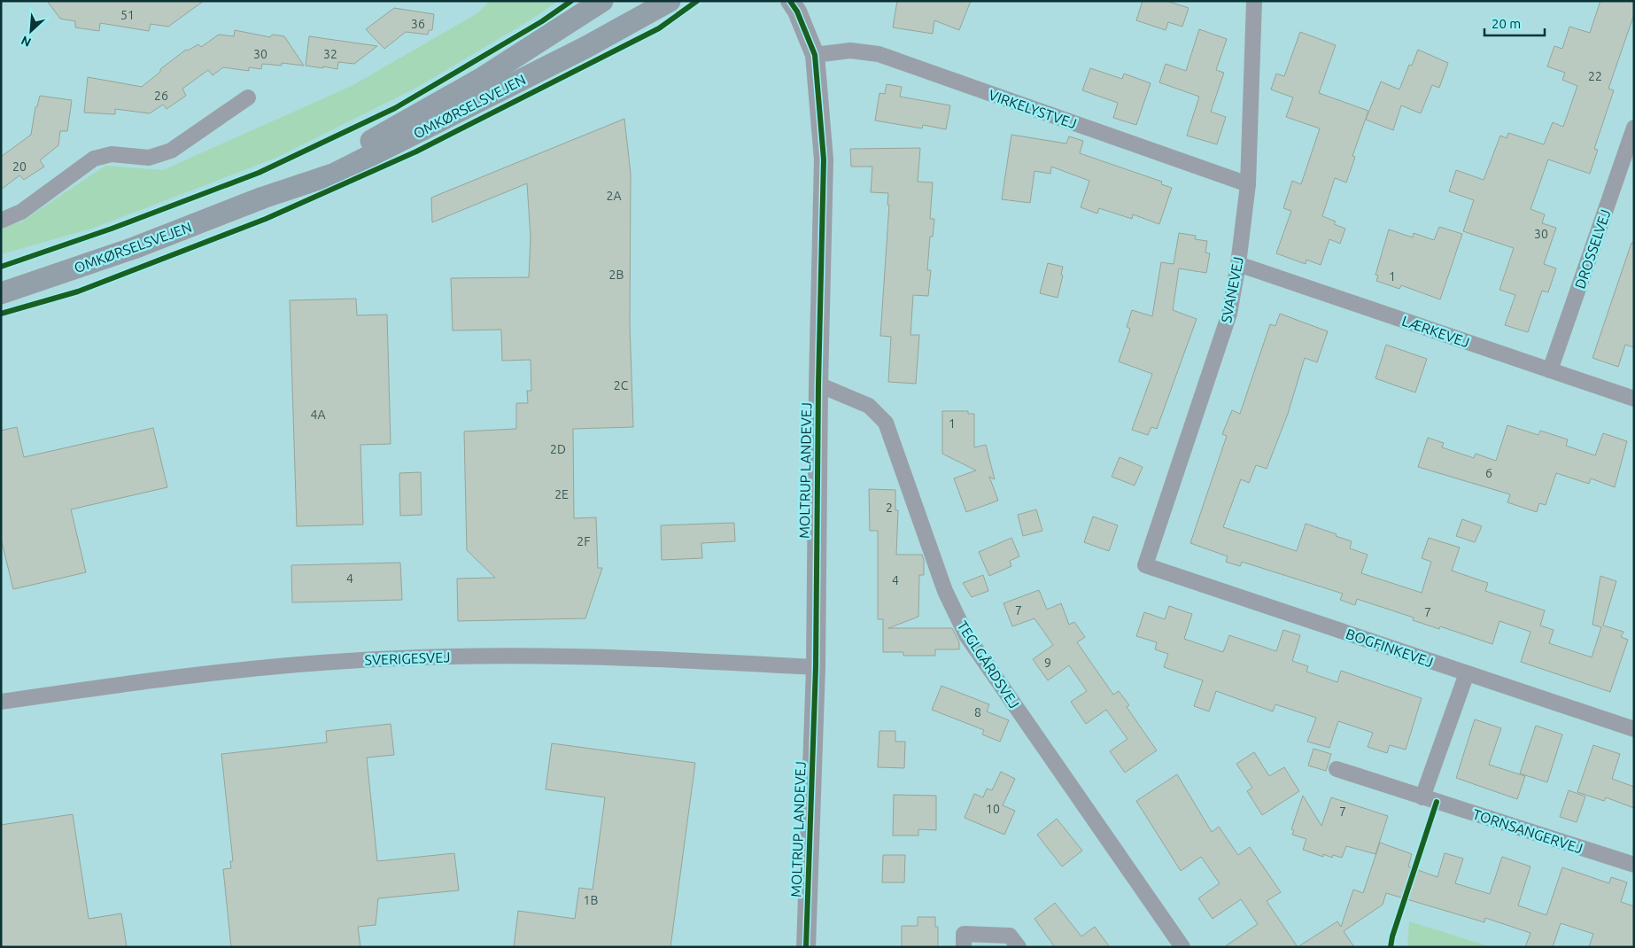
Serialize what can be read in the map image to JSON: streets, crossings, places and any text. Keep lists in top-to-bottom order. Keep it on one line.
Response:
{"streets":{"main road":["OMKØRSELSVEJEN"],"street":["VIRKELYSTVEJ","DROSSELVEJ","SVANEVEJ","LÆRKEVEJ","MOLTRUP LANDEVEJ","BOGFINKEVEJ","SVERIGESVEJ","TEGLGÅRDSVEJ","TORNSANGERVEJ"]},"crossings":[["VIRKELYSTVEJ","SVANEVEJ"],["VIRKELYSTVEJ","MOLTRUP LANDEVEJ"],["DROSSELVEJ","LÆRKEVEJ"],["SVANEVEJ","LÆRKEVEJ"],["SVANEVEJ","BOGFINKEVEJ"],["MOLTRUP LANDEVEJ","SVERIGESVEJ"],["MOLTRUP LANDEVEJ","TEGLGÅRDSVEJ"]],"house_numbers":["51","36","30","32","22","26","20","2A","30","2B","1","2C","4A","1","2D","6","2E","2","2F","4","4","7","7","9","8","10","7","1B"],"scale_bar":"20 m","north":"bottom left"}
